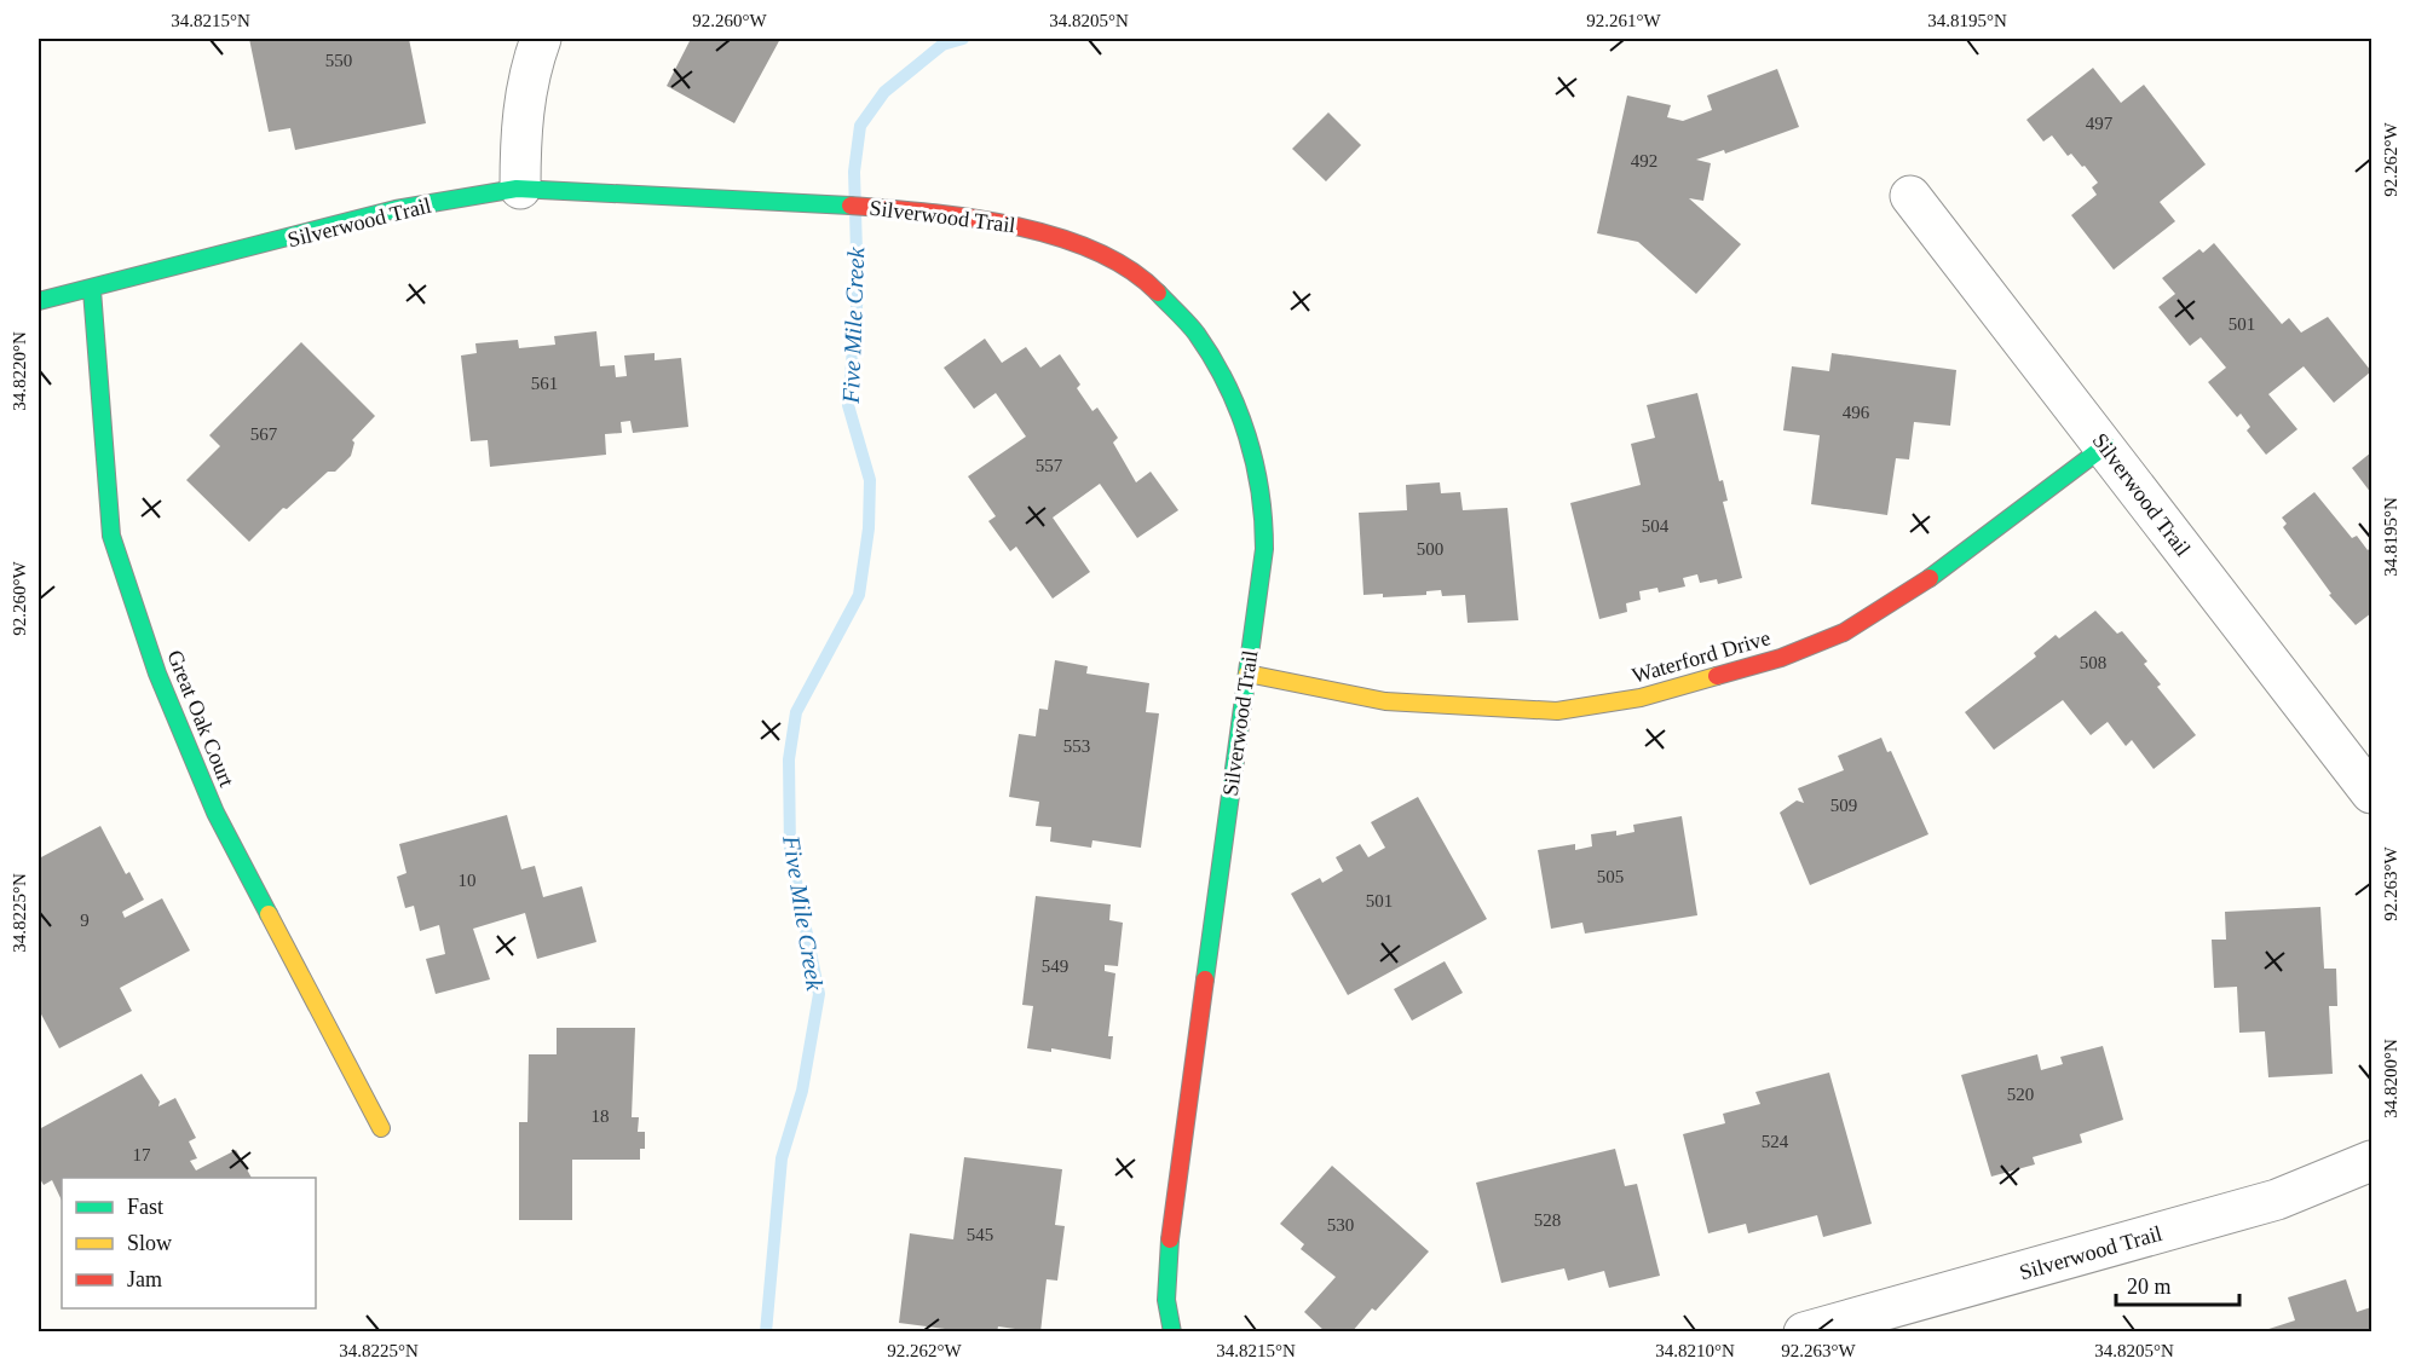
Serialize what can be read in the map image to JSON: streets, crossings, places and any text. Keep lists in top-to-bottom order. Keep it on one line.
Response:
{"streets":{"street":["Silverwood Trail","Waterford Drive","Great Oak Court"]},"crossings":[["Silverwood Trail","Waterford Drive"],["Silverwood Trail","Great Oak Court"]],"water":["Five Mile Creek"],"house_numbers":["550","497","492","501","561","496","567","557","504","500","508","553","509","505","10","501","9","549","520","18","524","17","528","530","545"],"legend":["Fast","Slow","Jam"],"scale_bar":"20 m","coordinates":["34.8215°N","92.260°W","34.8205°N","92.261°W","34.8195°N","92.262°W","34.8220°N","92.263°W","34.8225°N","34.8200°N","34.8210°N"]}
